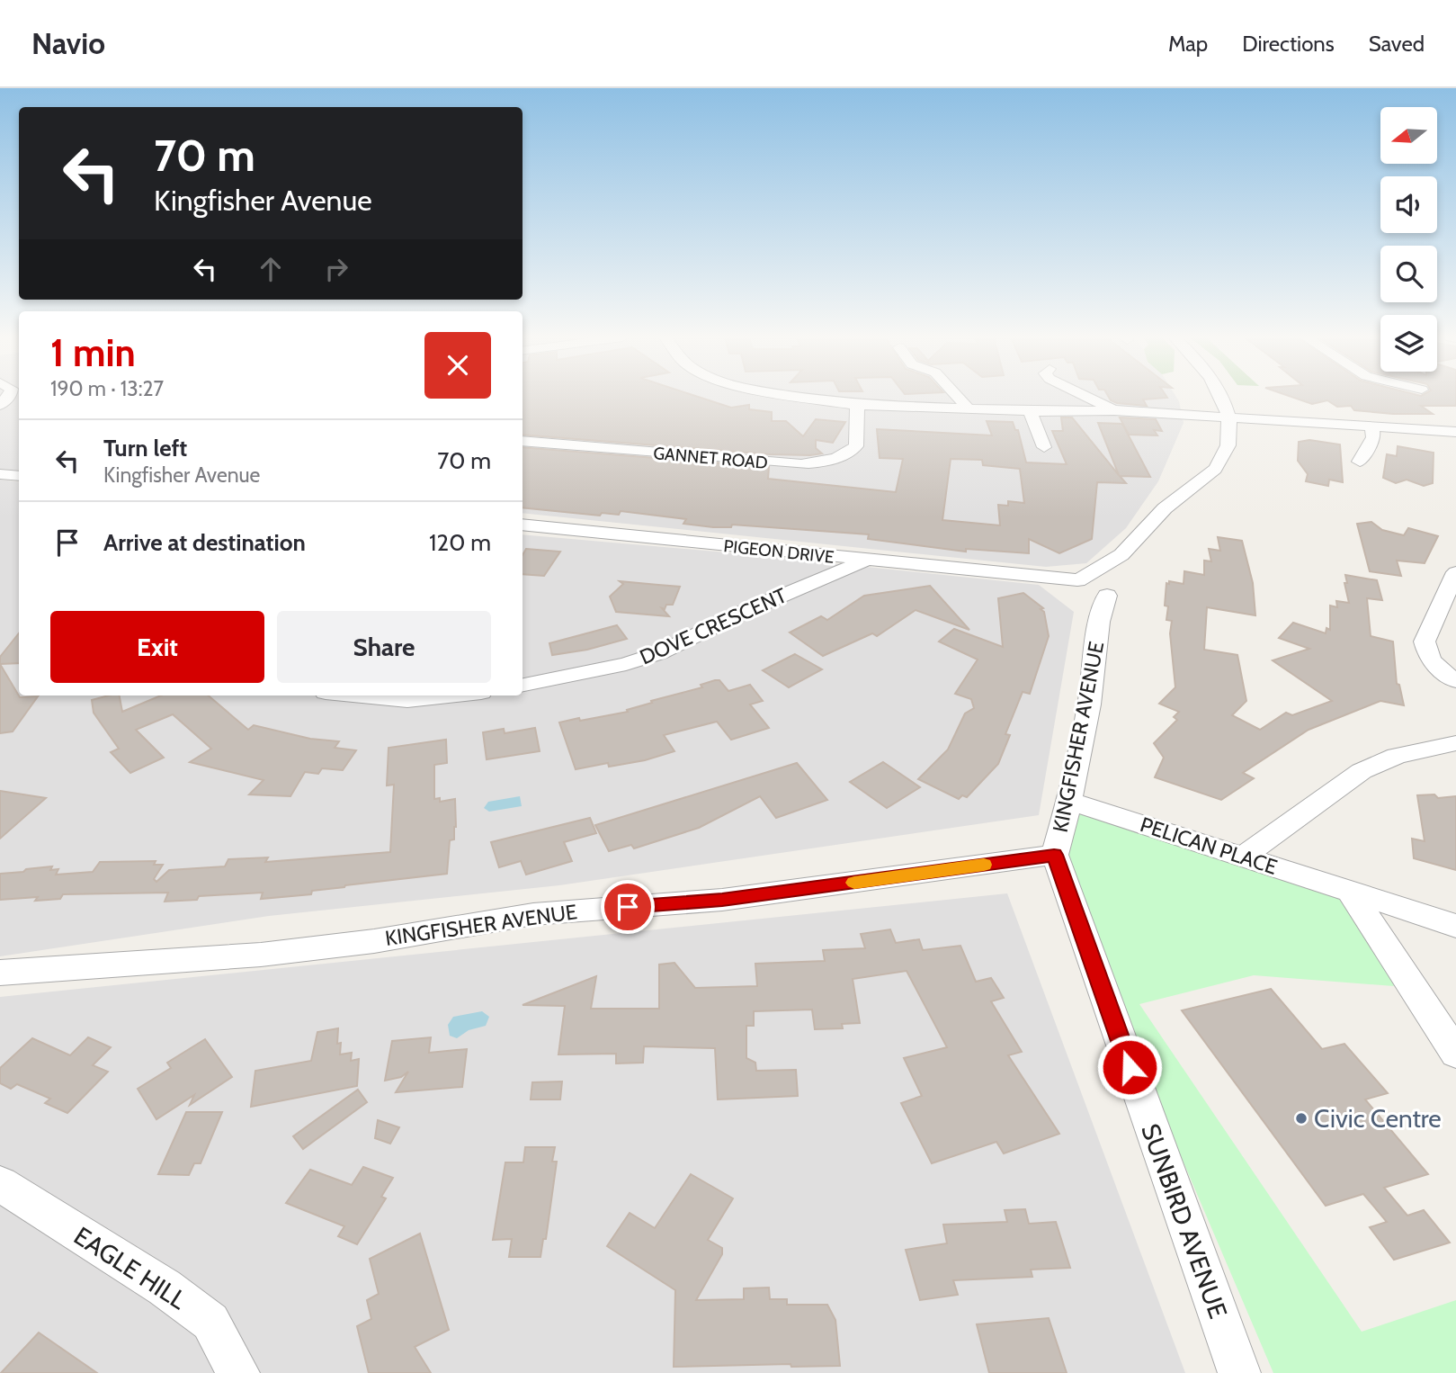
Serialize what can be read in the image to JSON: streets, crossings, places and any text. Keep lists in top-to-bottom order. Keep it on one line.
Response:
{"streets":{"street":["GANNET ROAD","PIGEON DRIVE","DOVE CRESCENT","KINGFISHER AVENUE","PELICAN PLACE","SUNBIRD AVENUE","EAGLE HILL"]},"crossings":[["PIGEON DRIVE","DOVE CRESCENT"],["PIGEON DRIVE","KINGFISHER AVENUE"],["KINGFISHER AVENUE","PELICAN PLACE"],["KINGFISHER AVENUE","SUNBIRD AVENUE"]],"places":["Civic Centre"],"north":"left","page":{"header":"Navio","nav":["Map","Directions","Saved"],"turn":["70 m","Kingfisher Avenue"],"heading":["1 min","190 m · 13:27"],"list":[{"name":"Turn left","note":"Kingfisher Avenue","value":"70 m"},{"name":"Arrive at destination","value":"120 m"}],"buttons":["Exit","Share"]}}
